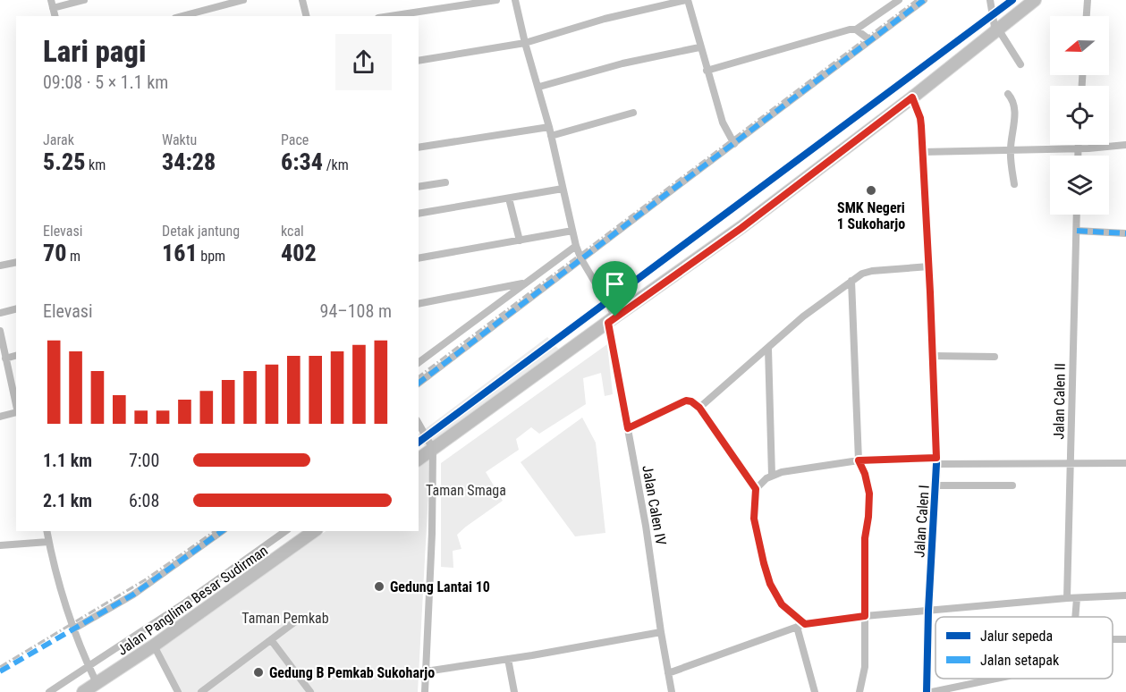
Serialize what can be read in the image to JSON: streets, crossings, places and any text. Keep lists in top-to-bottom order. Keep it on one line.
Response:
{"streets":{"main road":["Jalan Panglima Besar Sudirman"],"street":["Jalan Calen II","Jalan Calen IV","Jalan Calen I"]},"parks":["Taman Smaga","Taman Pemkab"],"places":["SMK Negeri 1 Sukoharjo","Gedung Lantai 10","Gedung B Pemkab Sukoharjo"],"legend":["Jalur sepeda","Jalan setapak"],"north":"left","page":{"heading":["Lari pagi","09:08 · 5 × 1.1 km"],"stats":[["Jarak","5.25 km"],["Waktu","34:28"],["Pace","6:34 /km"],["Elevasi","70 m"],["Detak jantung","161 bpm"],["kcal","402"]],"chart":["Elevasi","94–108 m"],"list":[{"name":"1.1 km","note":"7:00"},{"name":"2.1 km","note":"6:08"}]}}
